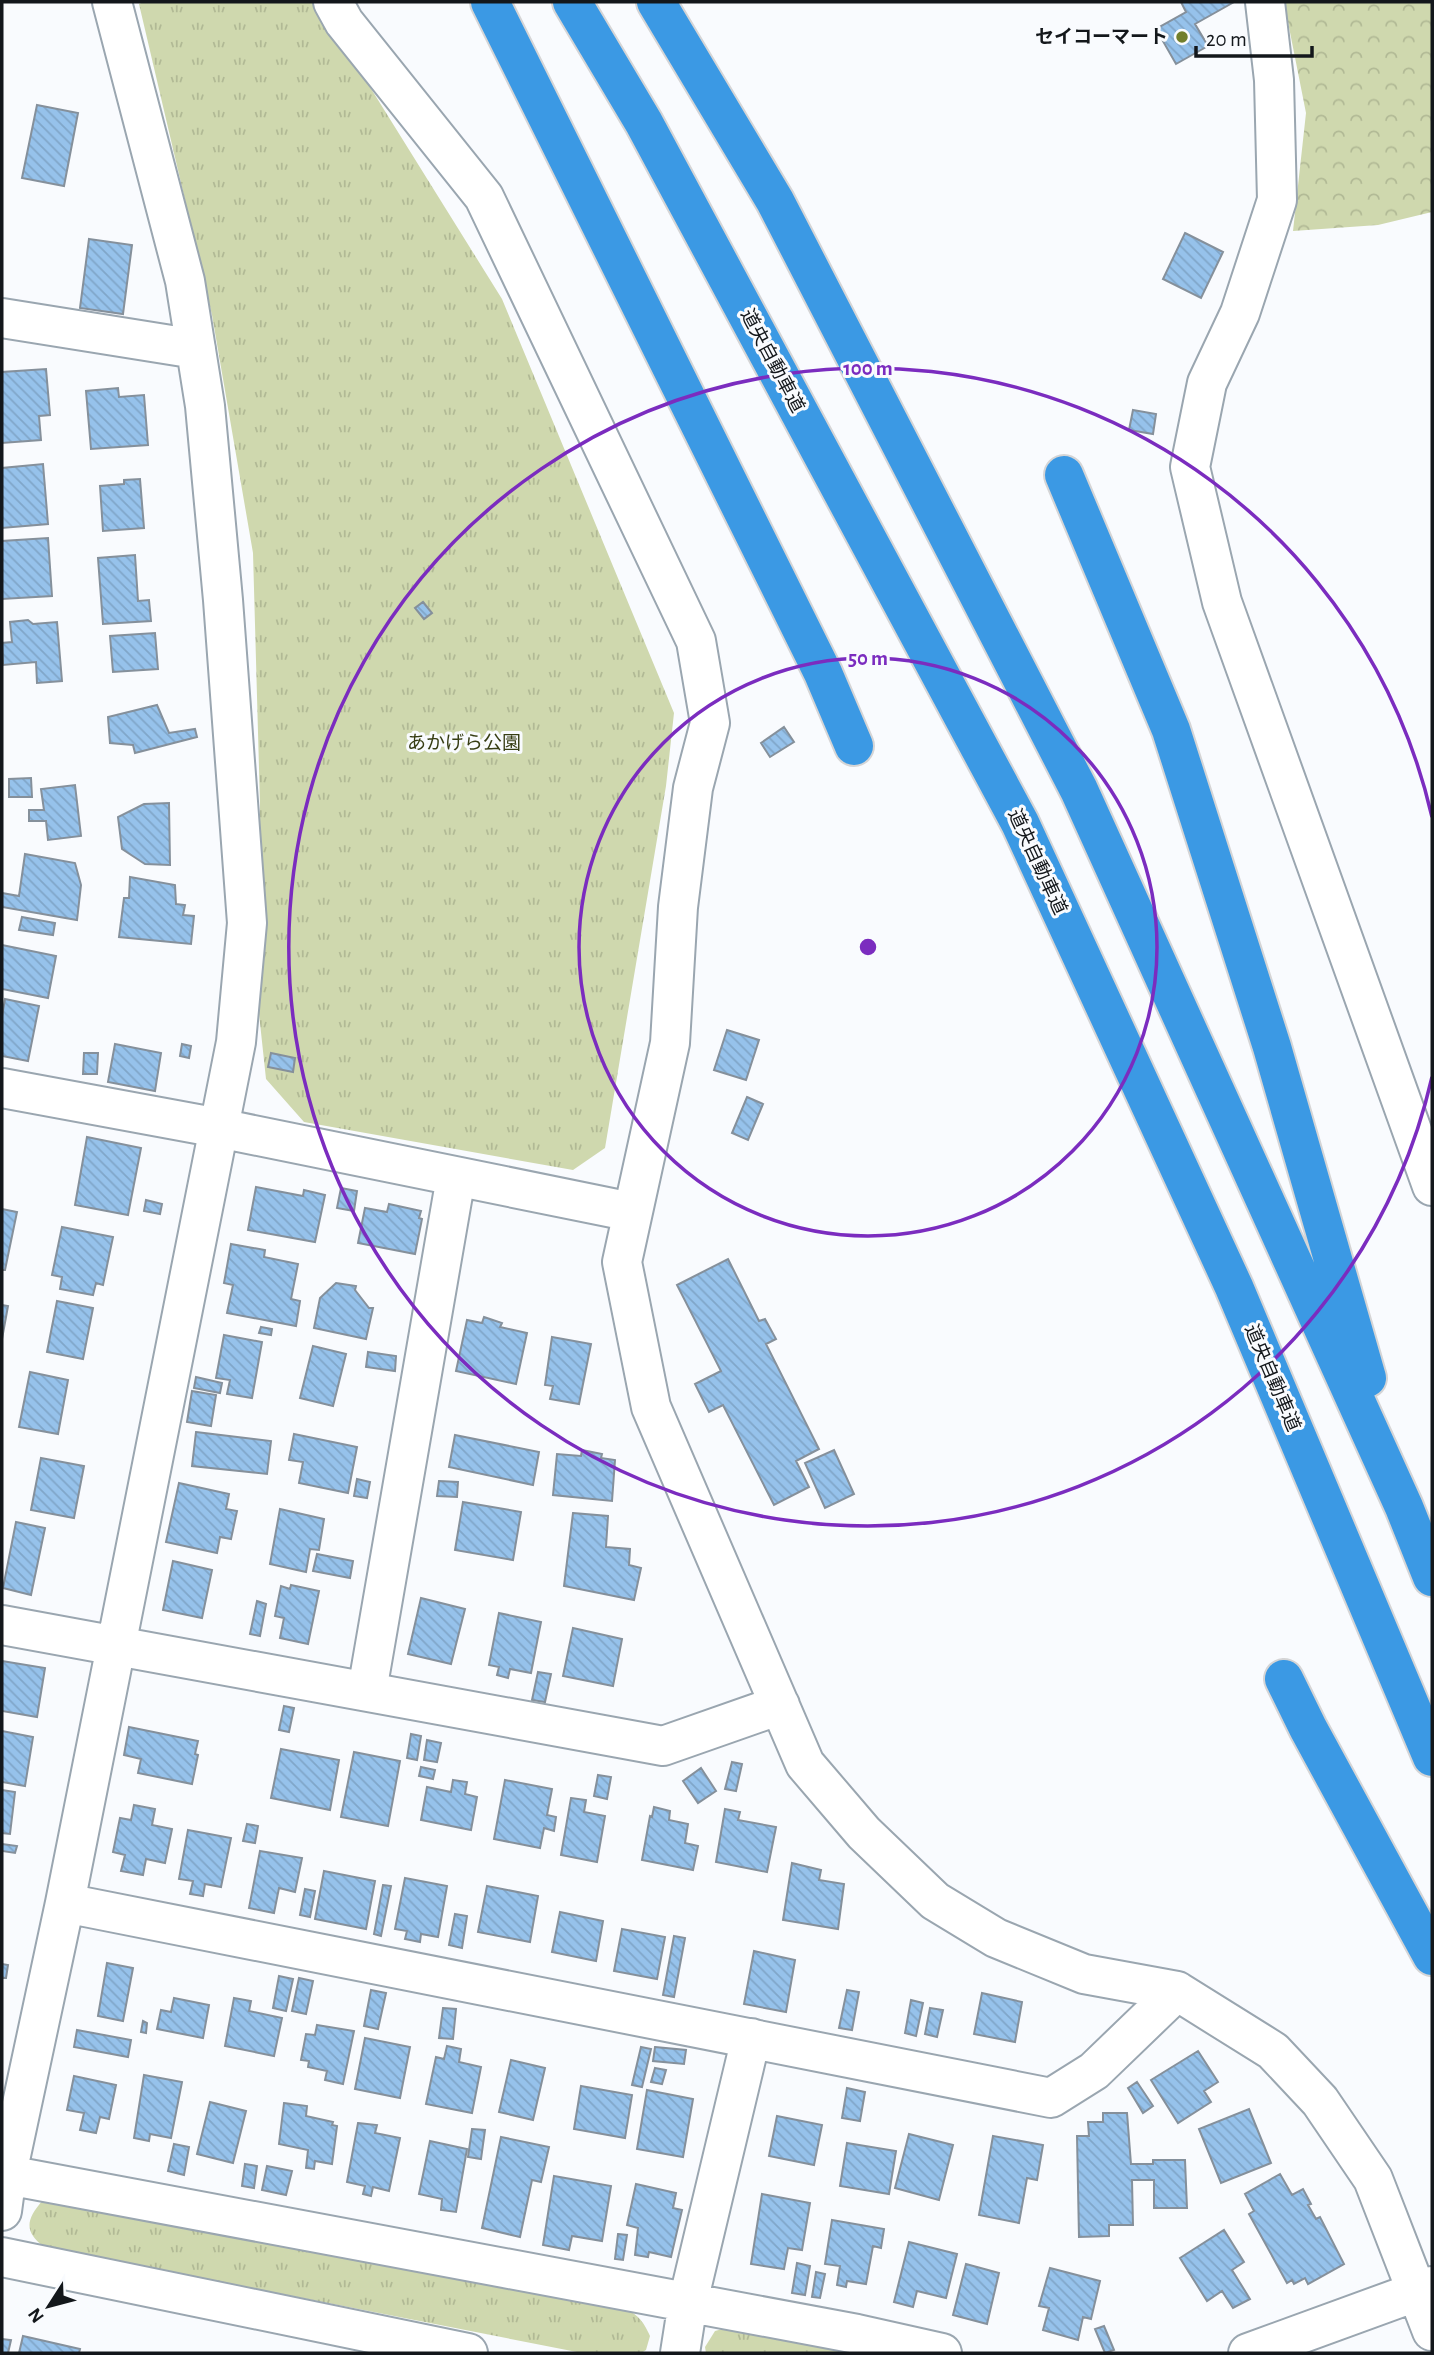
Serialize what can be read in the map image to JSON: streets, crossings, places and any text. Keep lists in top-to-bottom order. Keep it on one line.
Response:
{"streets":{"highway":["道央自動車道"]},"parks":["あかげら公園"],"places":["セイコーマート"],"scale_bar":"20 m","north":"bottom left","rings":["100 m","50 m"]}
